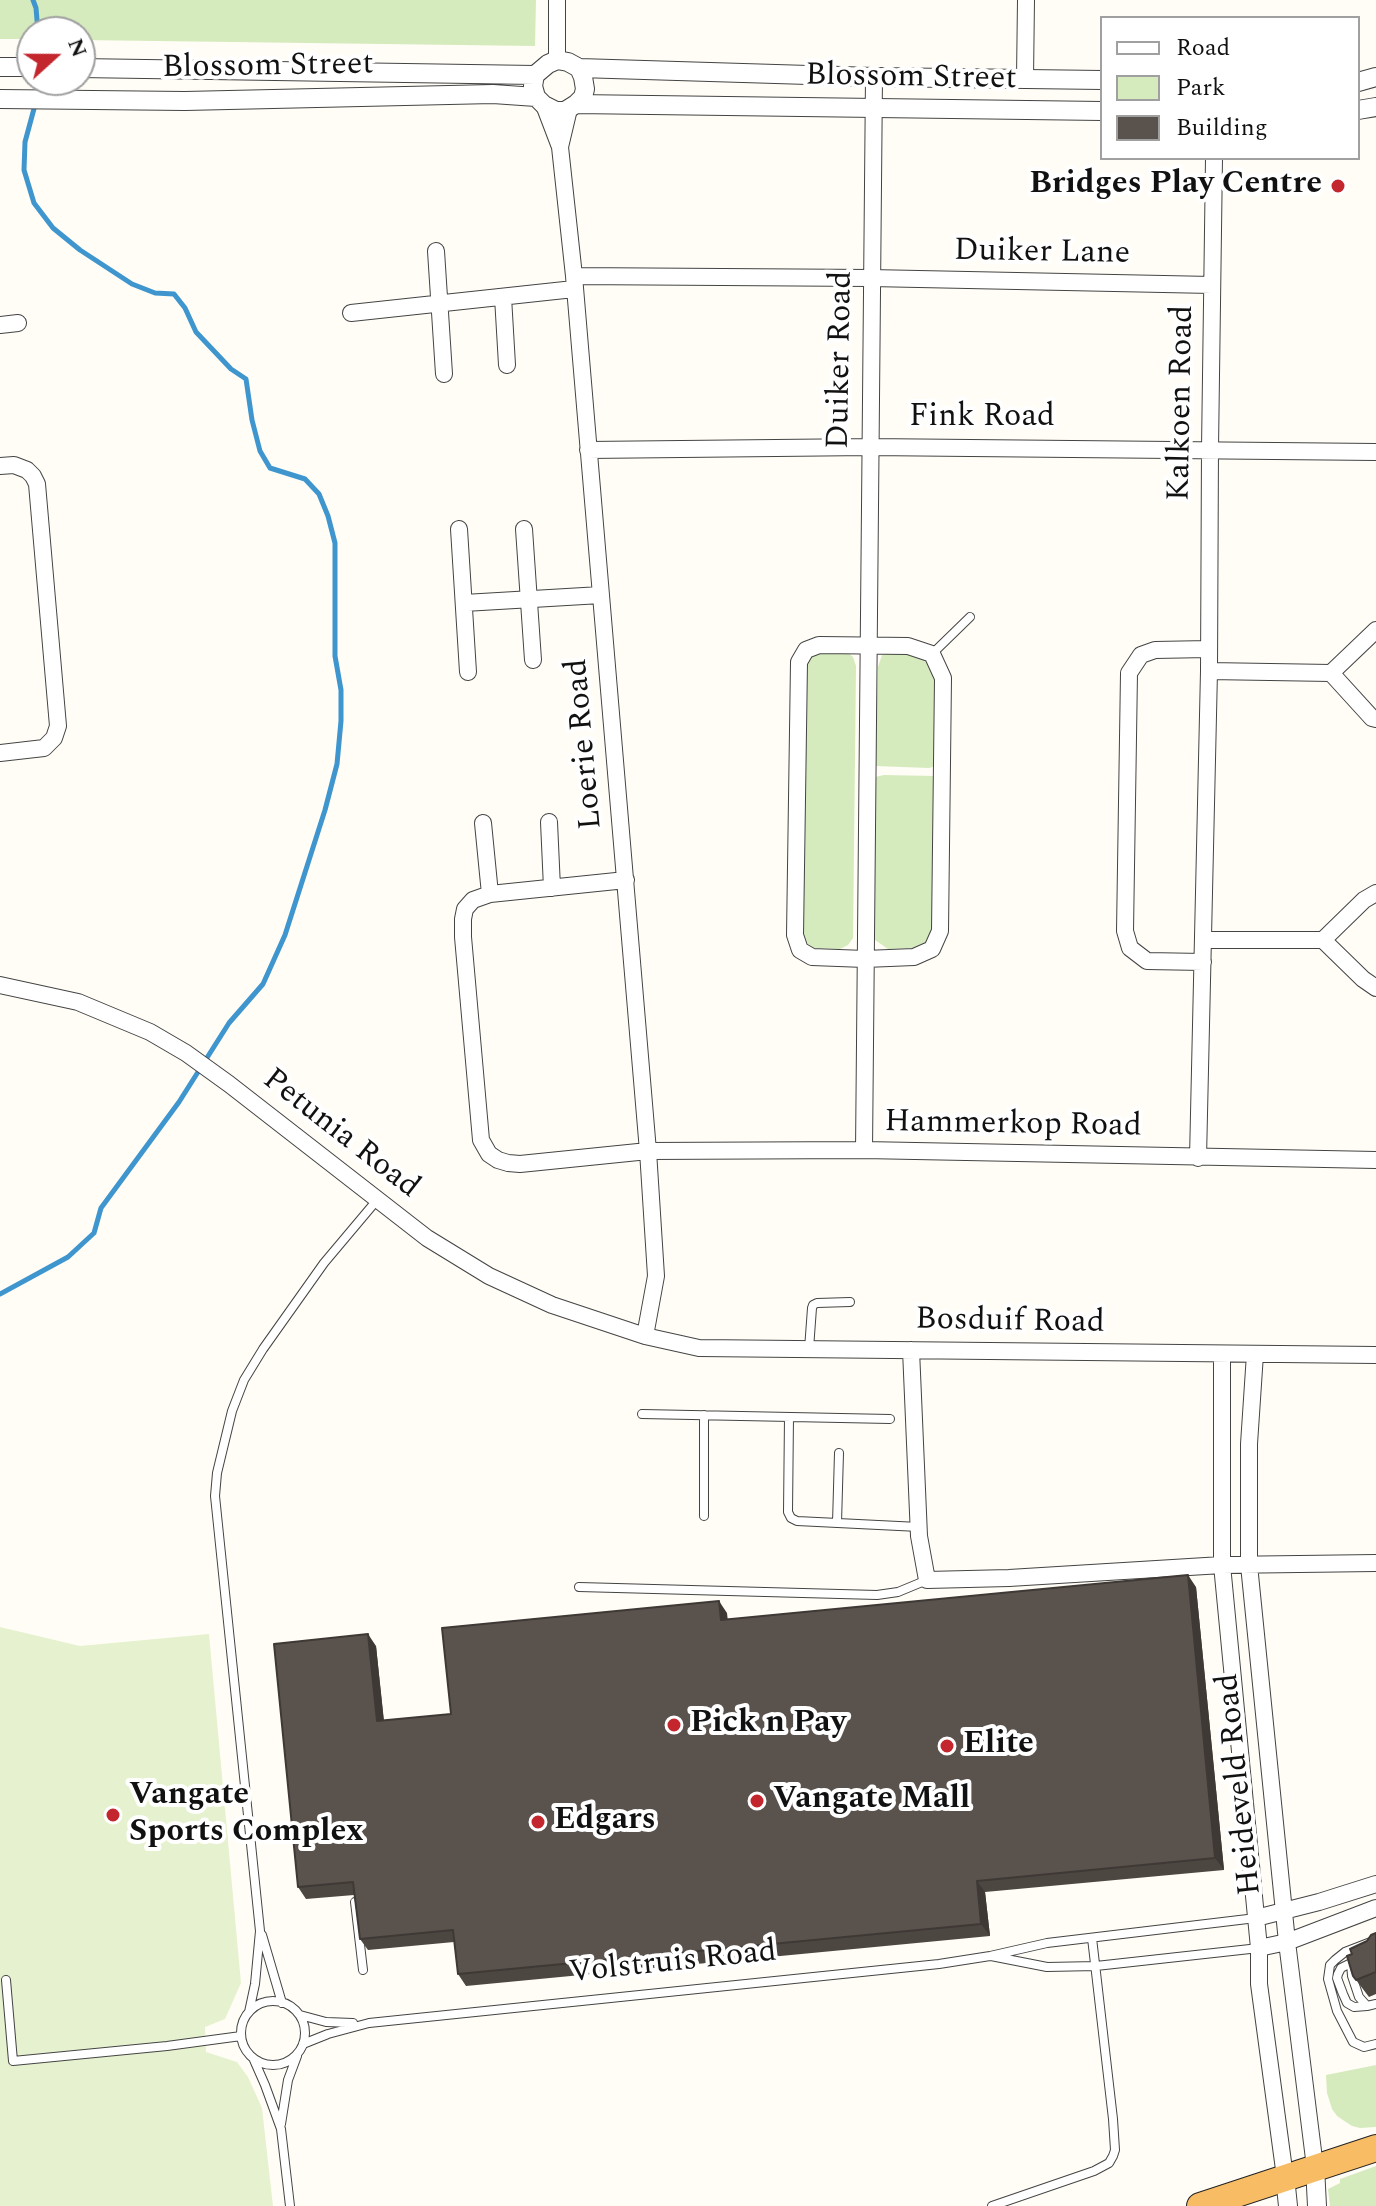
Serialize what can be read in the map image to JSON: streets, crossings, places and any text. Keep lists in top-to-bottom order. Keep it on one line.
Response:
{"streets":{"street":["Blossom Street","Duiker Lane","Duiker Road","Kalkoen Road","Fink Road","Loerie Road","Hammerkop Road","Petunia Road","Bosduif Road","Heideveld Road","Volstruis Road"]},"crossings":[["Blossom Street","Duiker Road"],["Blossom Street","Loerie Road"],["Duiker Lane","Duiker Road"],["Duiker Lane","Kalkoen Road"],["Duiker Lane","Loerie Road"],["Duiker Road","Fink Road"],["Duiker Road","Hammerkop Road"],["Kalkoen Road","Fink Road"],["Kalkoen Road","Hammerkop Road"],["Fink Road","Loerie Road"],["Loerie Road","Hammerkop Road"],["Loerie Road","Petunia Road"],["Loerie Road","Bosduif Road"],["Petunia Road","Bosduif Road"],["Bosduif Road","Heideveld Road"],["Heideveld Road","Volstruis Road"]],"places":["Bridges Play Centre","Pick n Pay","Elite","Vangate Mall","Vangate Sports Complex","Edgars"],"legend":["Road","Park","Building"],"north":"right"}
